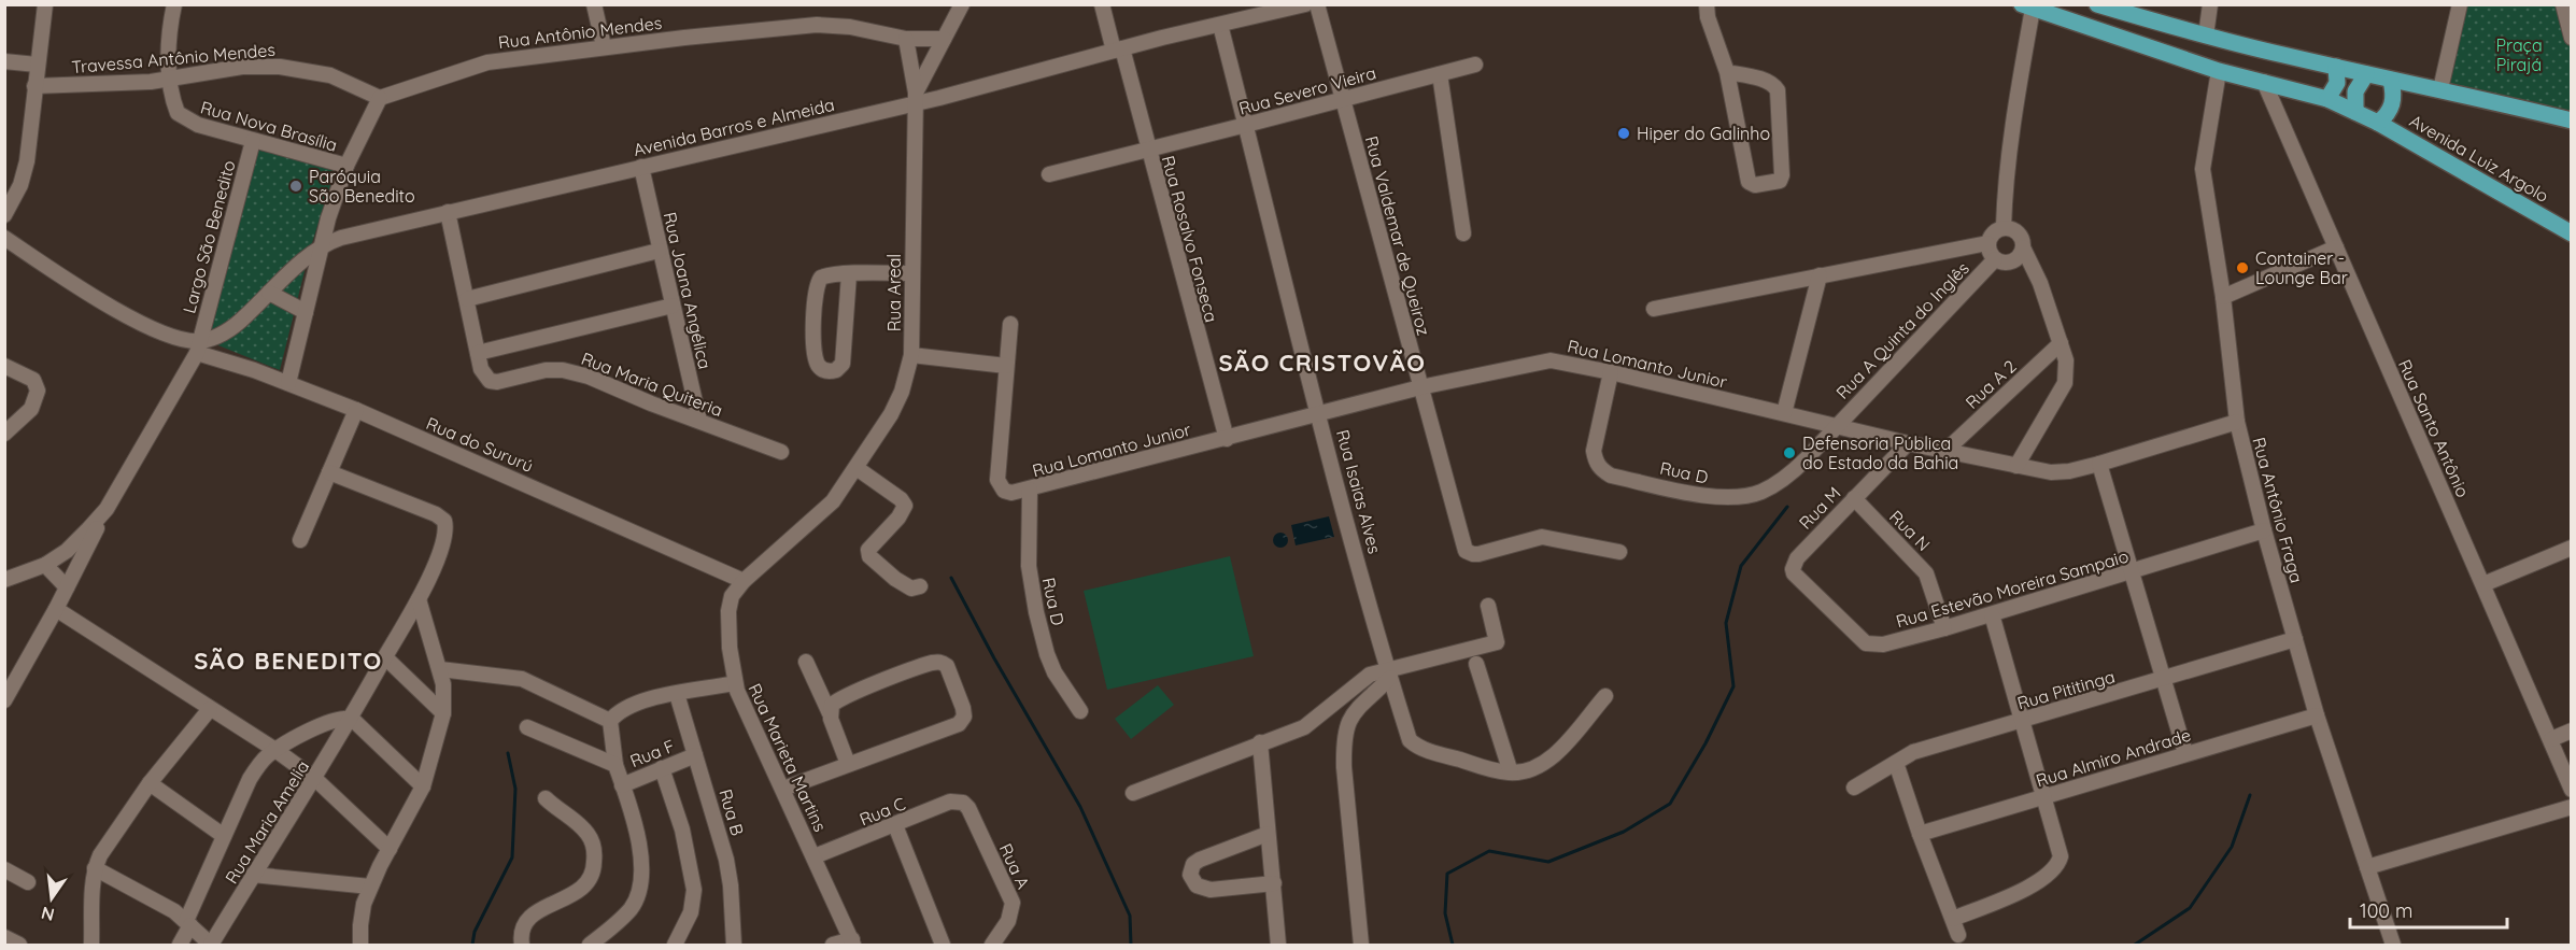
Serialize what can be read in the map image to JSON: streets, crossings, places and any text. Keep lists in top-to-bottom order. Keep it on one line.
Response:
{"streets":{"main road":["Avenida Luiz Argolo"],"street":["Rua Antônio Mendes","Travessa Antônio Mendes","Rua Severo Vieira","Rua Nova Brasília","Avenida Barros e Almeida","Rua Valdemar de Queiroz","Largo São Benedito","Rua Rosalvo Fonseca","Rua Joana Angélica","Rua Areal","Rua A Quinta do Inglês","Rua Lomanto Junior","Rua Maria Quiteria","Rua A 2","Rua Santo Antônio","Rua do Sururú","Rua D","Rua Isaias Alves","Rua M","Rua Antônio Fraga","Rua N","Rua Estevão Moreira Sampaio","Rua Pititinga","Rua F","Rua Marieta Martins","Rua Almiro Andrade","Rua C","Rua B","Rua Maria Amelia","Rua A"]},"crossings":[["Rua Antônio Mendes","Travessa Antônio Mendes"],["Rua Antônio Mendes","Rua Areal"],["Travessa Antônio Mendes","Rua Nova Brasília"],["Rua Severo Vieira","Rua Valdemar de Queiroz"],["Rua Severo Vieira","Rua Rosalvo Fonseca"],["Rua Severo Vieira","Rua Isaias Alves"],["Rua Nova Brasília","Largo São Benedito"],["Avenida Barros e Almeida","Largo São Benedito"],["Avenida Barros e Almeida","Rua Rosalvo Fonseca"],["Avenida Barros e Almeida","Rua Joana Angélica"],["Avenida Barros e Almeida","Rua Areal"],["Avenida Barros e Almeida","Rua Maria Quiteria"],["Avenida Barros e Almeida","Rua do Sururú"],["Avenida Barros e Almeida","Rua Isaias Alves"],["Avenida Luiz Argolo","Rua Santo Antônio"],["Avenida Luiz Argolo","Rua Antônio Fraga"],["Rua Valdemar de Queiroz","Rua Lomanto Junior"],["Largo São Benedito","Rua do Sururú"],["Rua Rosalvo Fonseca","Rua Lomanto Junior"],["Rua Joana Angélica","Rua Maria Quiteria"],["Rua Areal","Rua do Sururú"],["Rua Areal","Rua Marieta Martins"],["Rua A Quinta do Inglês","Rua Lomanto Junior"],["Rua A Quinta do Inglês","Rua D"],["Rua Lomanto Junior","Rua A 2"],["Rua Lomanto Junior","Rua D"],["Rua Lomanto Junior","Rua Isaias Alves"],["Rua Lomanto Junior","Rua M"],["Rua Lomanto Junior","Rua Antônio Fraga"],["Rua do Sururú","Rua Marieta Martins"],["Rua M","Rua N"],["Rua M","Rua Estevão Moreira Sampaio"],["Rua Antônio Fraga","Rua Estevão Moreira Sampaio"],["Rua Antônio Fraga","Rua Pititinga"],["Rua Antônio Fraga","Rua Almiro Andrade"],["Rua N","Rua Estevão Moreira Sampaio"],["Rua F","Rua B"],["Rua Marieta Martins","Rua C"],["Rua C","Rua A"]],"districts":["SÃO CRISTOVÃO","SÃO BENEDITO"],"parks":["Praça Pirajá"],"places":["Hiper do Galinho","Paróquia São Benedito","Container - Lounge Bar","Defensoria Pública do Estado da Bahia"],"scale_bar":"100 m","north":"bottom"}
